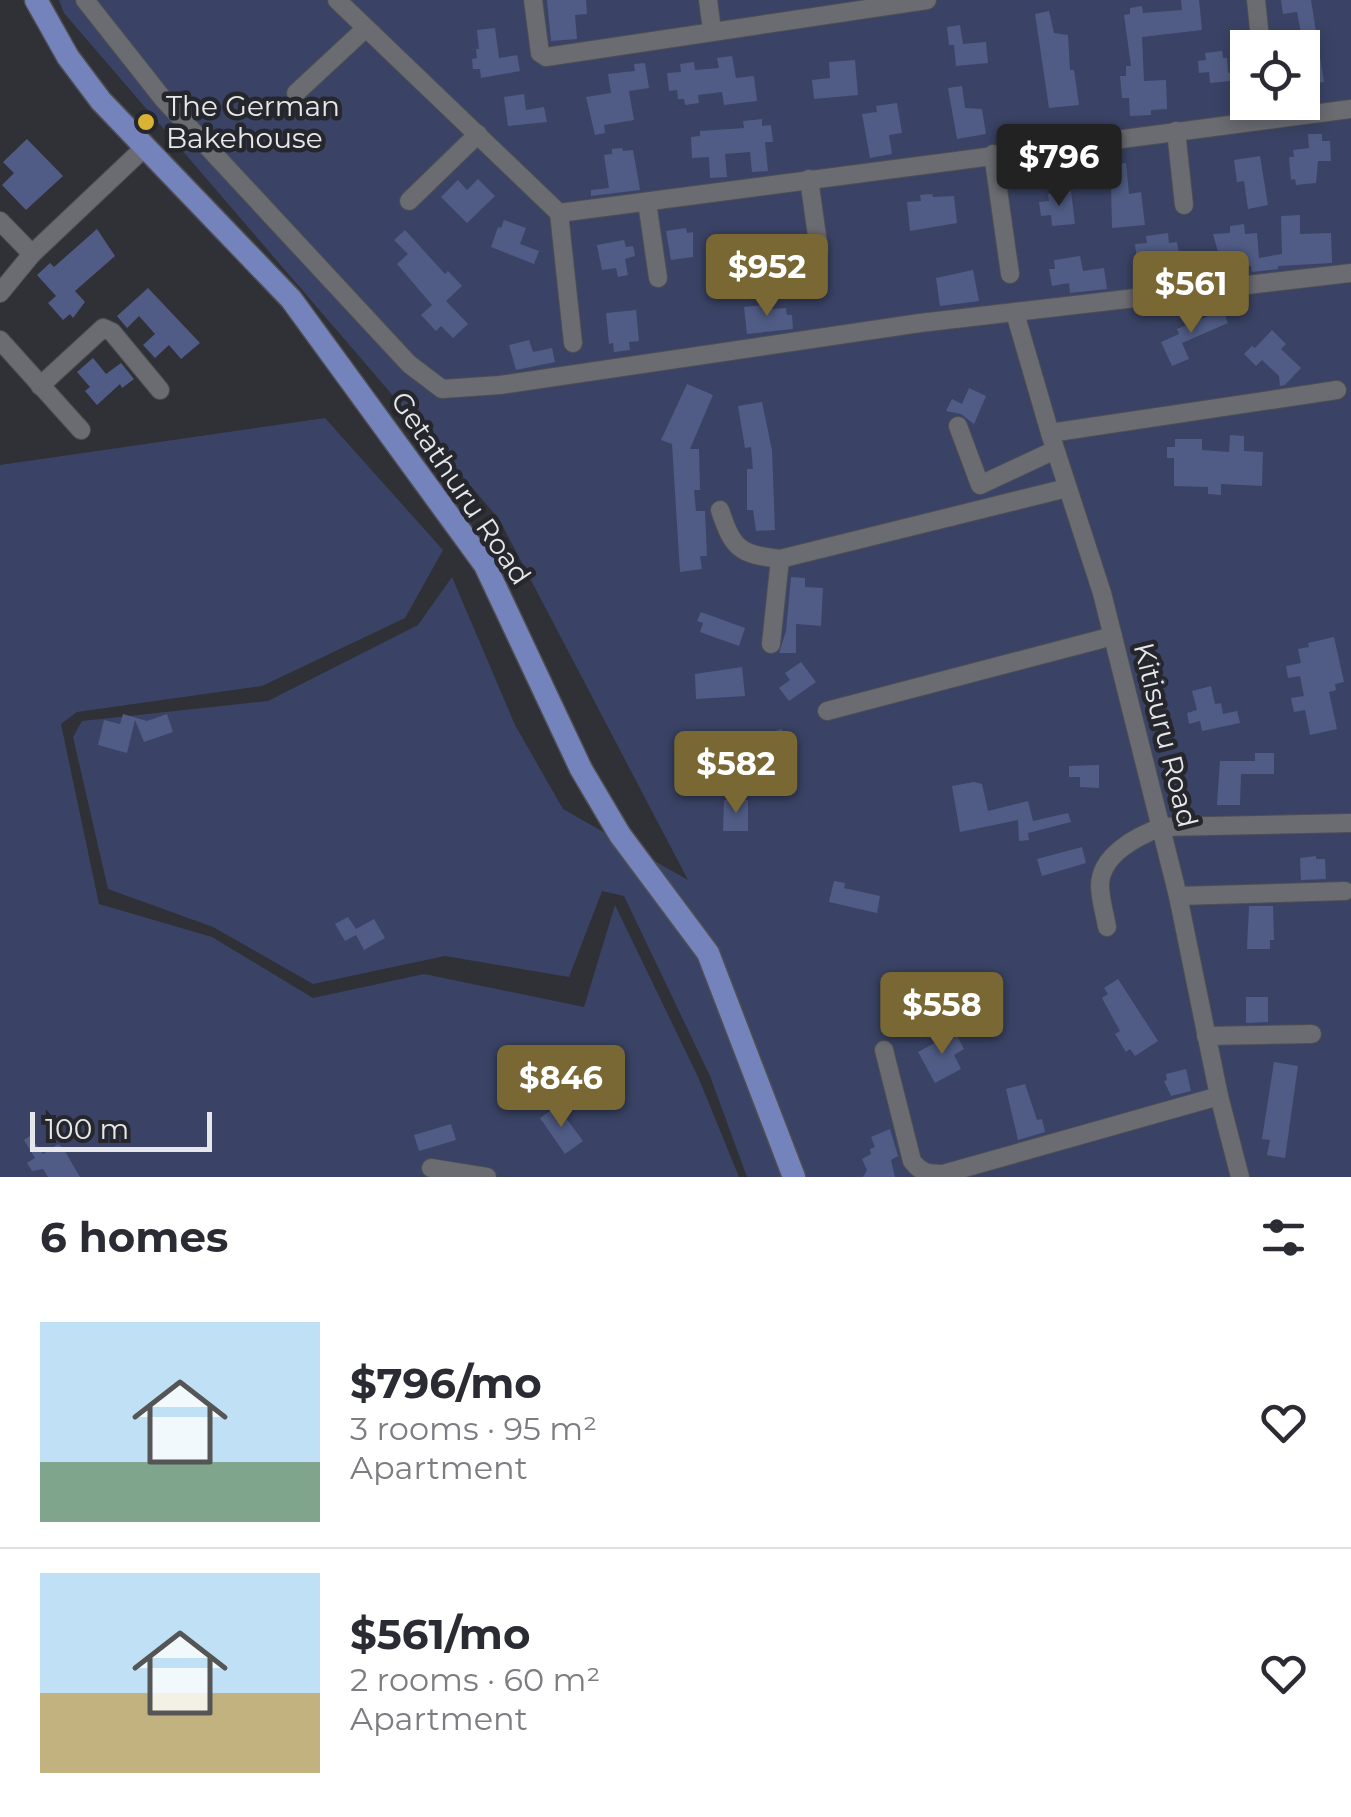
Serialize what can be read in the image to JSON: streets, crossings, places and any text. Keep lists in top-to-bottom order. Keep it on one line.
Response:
{"streets":{"main road":["Getathuru Road"],"street":["Kitisuru Road"]},"places":["The German Bakehouse"],"scale_bar":"100 m","page":{"price":["$796","$952","$561","$582","$558","$846"],"scale":"100 m","heading":"6 homes","list":[{"name":"$796/mo","note":"3 rooms · 95 m² · Apartment"},{"name":"$561/mo","note":"2 rooms · 60 m² · Apartment"}]}}
